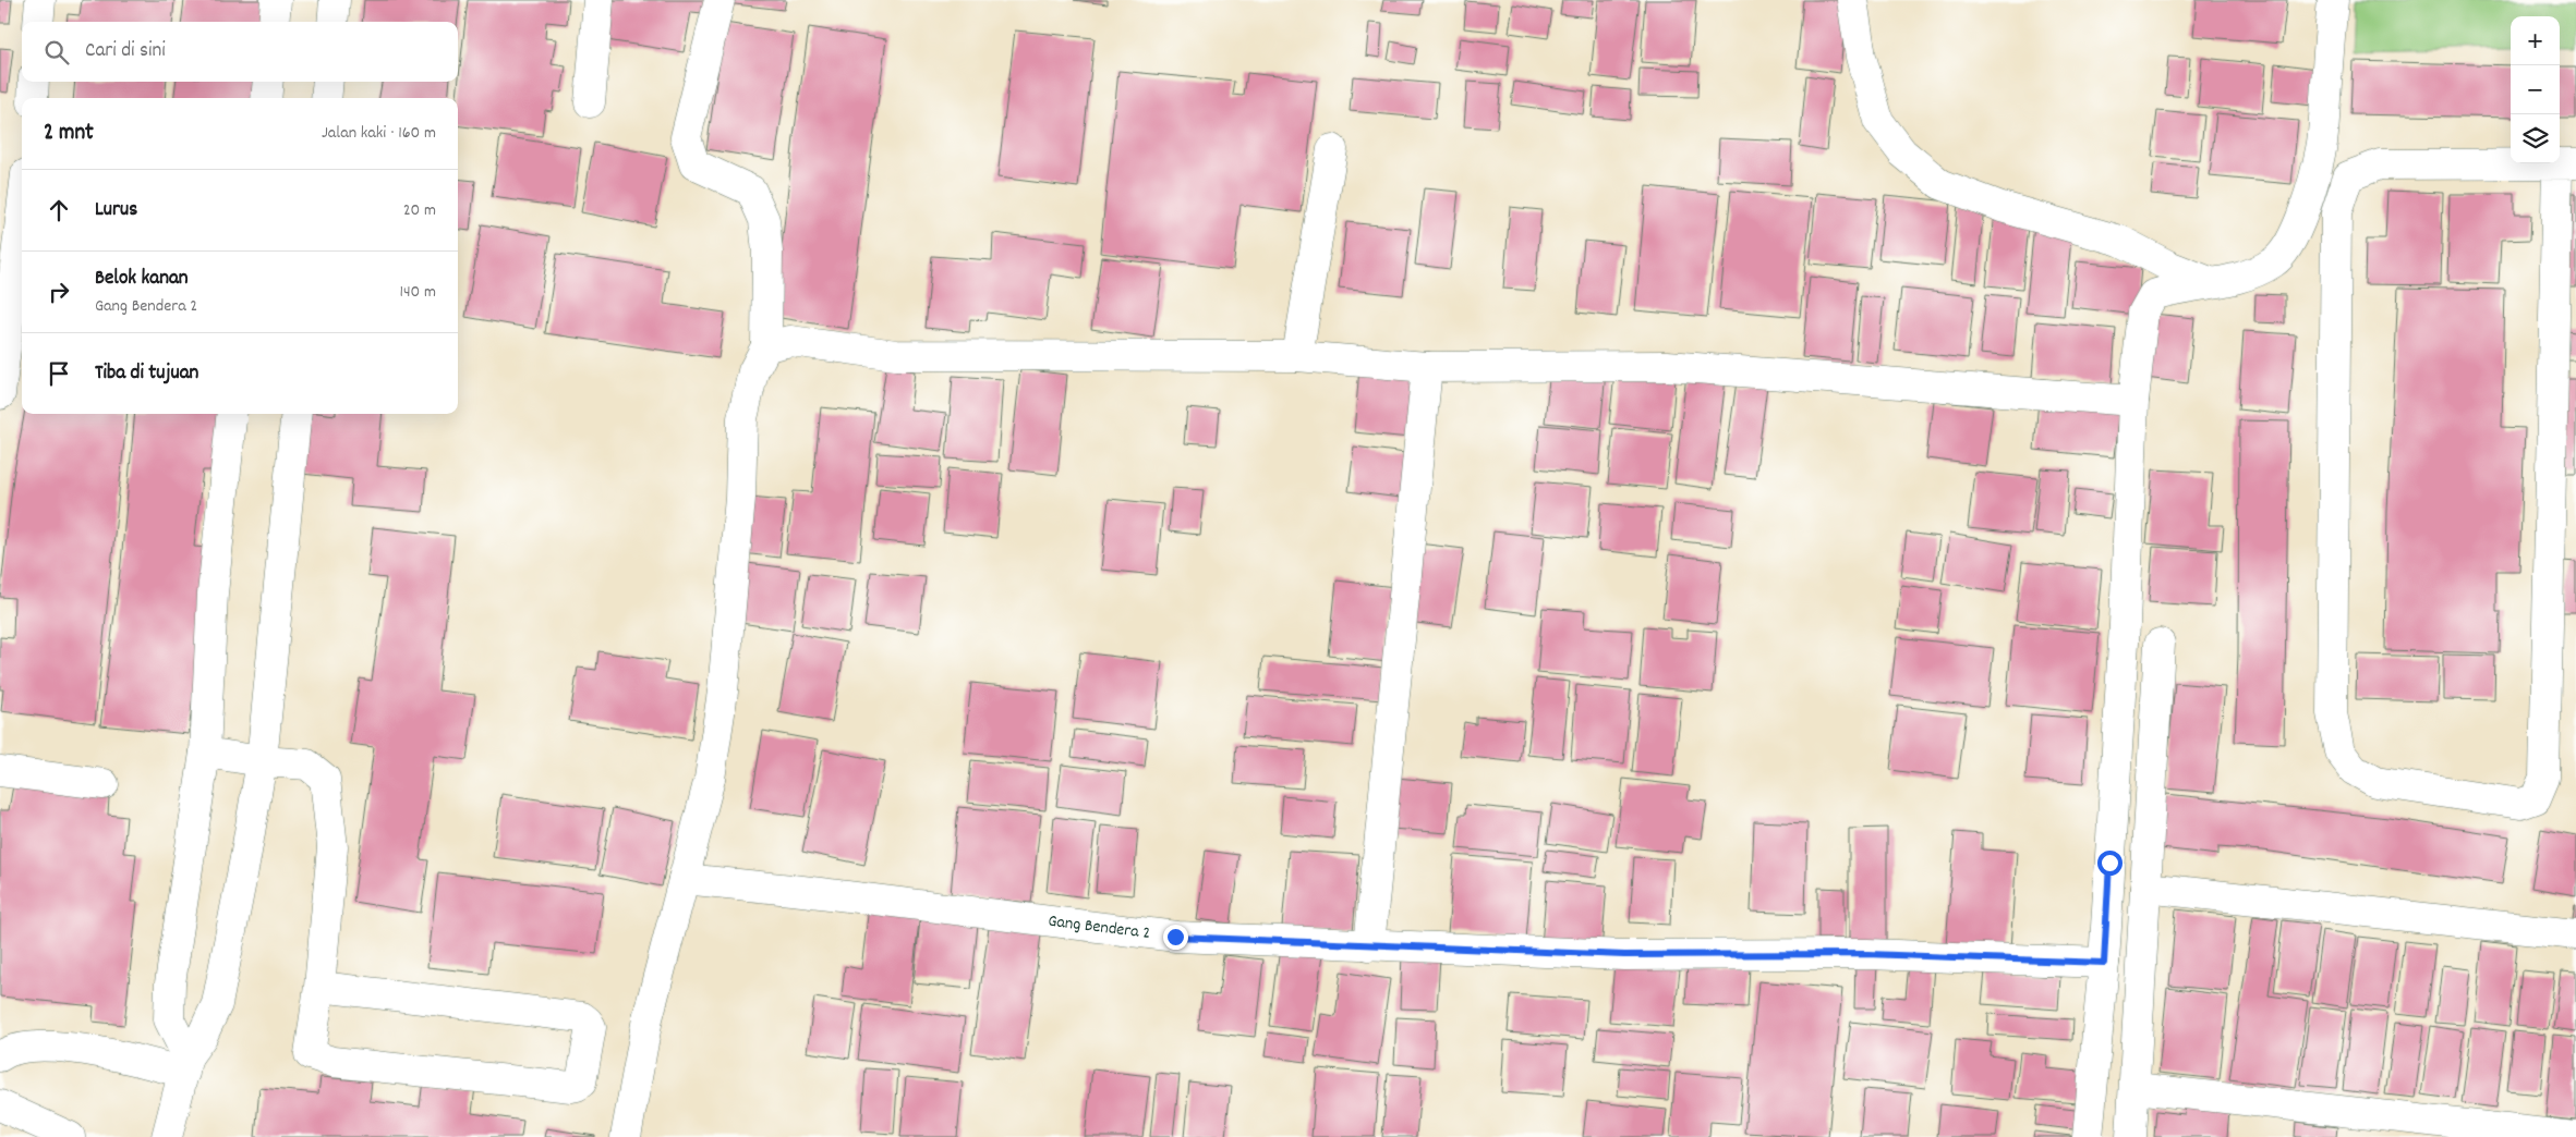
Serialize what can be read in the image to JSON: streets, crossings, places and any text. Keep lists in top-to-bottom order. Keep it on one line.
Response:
{"streets":{"street":["Gang Bendera 2"]},"page":{"map_buttons":["+","−"],"search":"Cari di sini","heading":["2 mnt","Jalan kaki · 160 m"],"list":[["Lurus","20 m"],["Belok kanan","Gang Bendera 2","140 m"],"Tiba di tujuan"]}}
